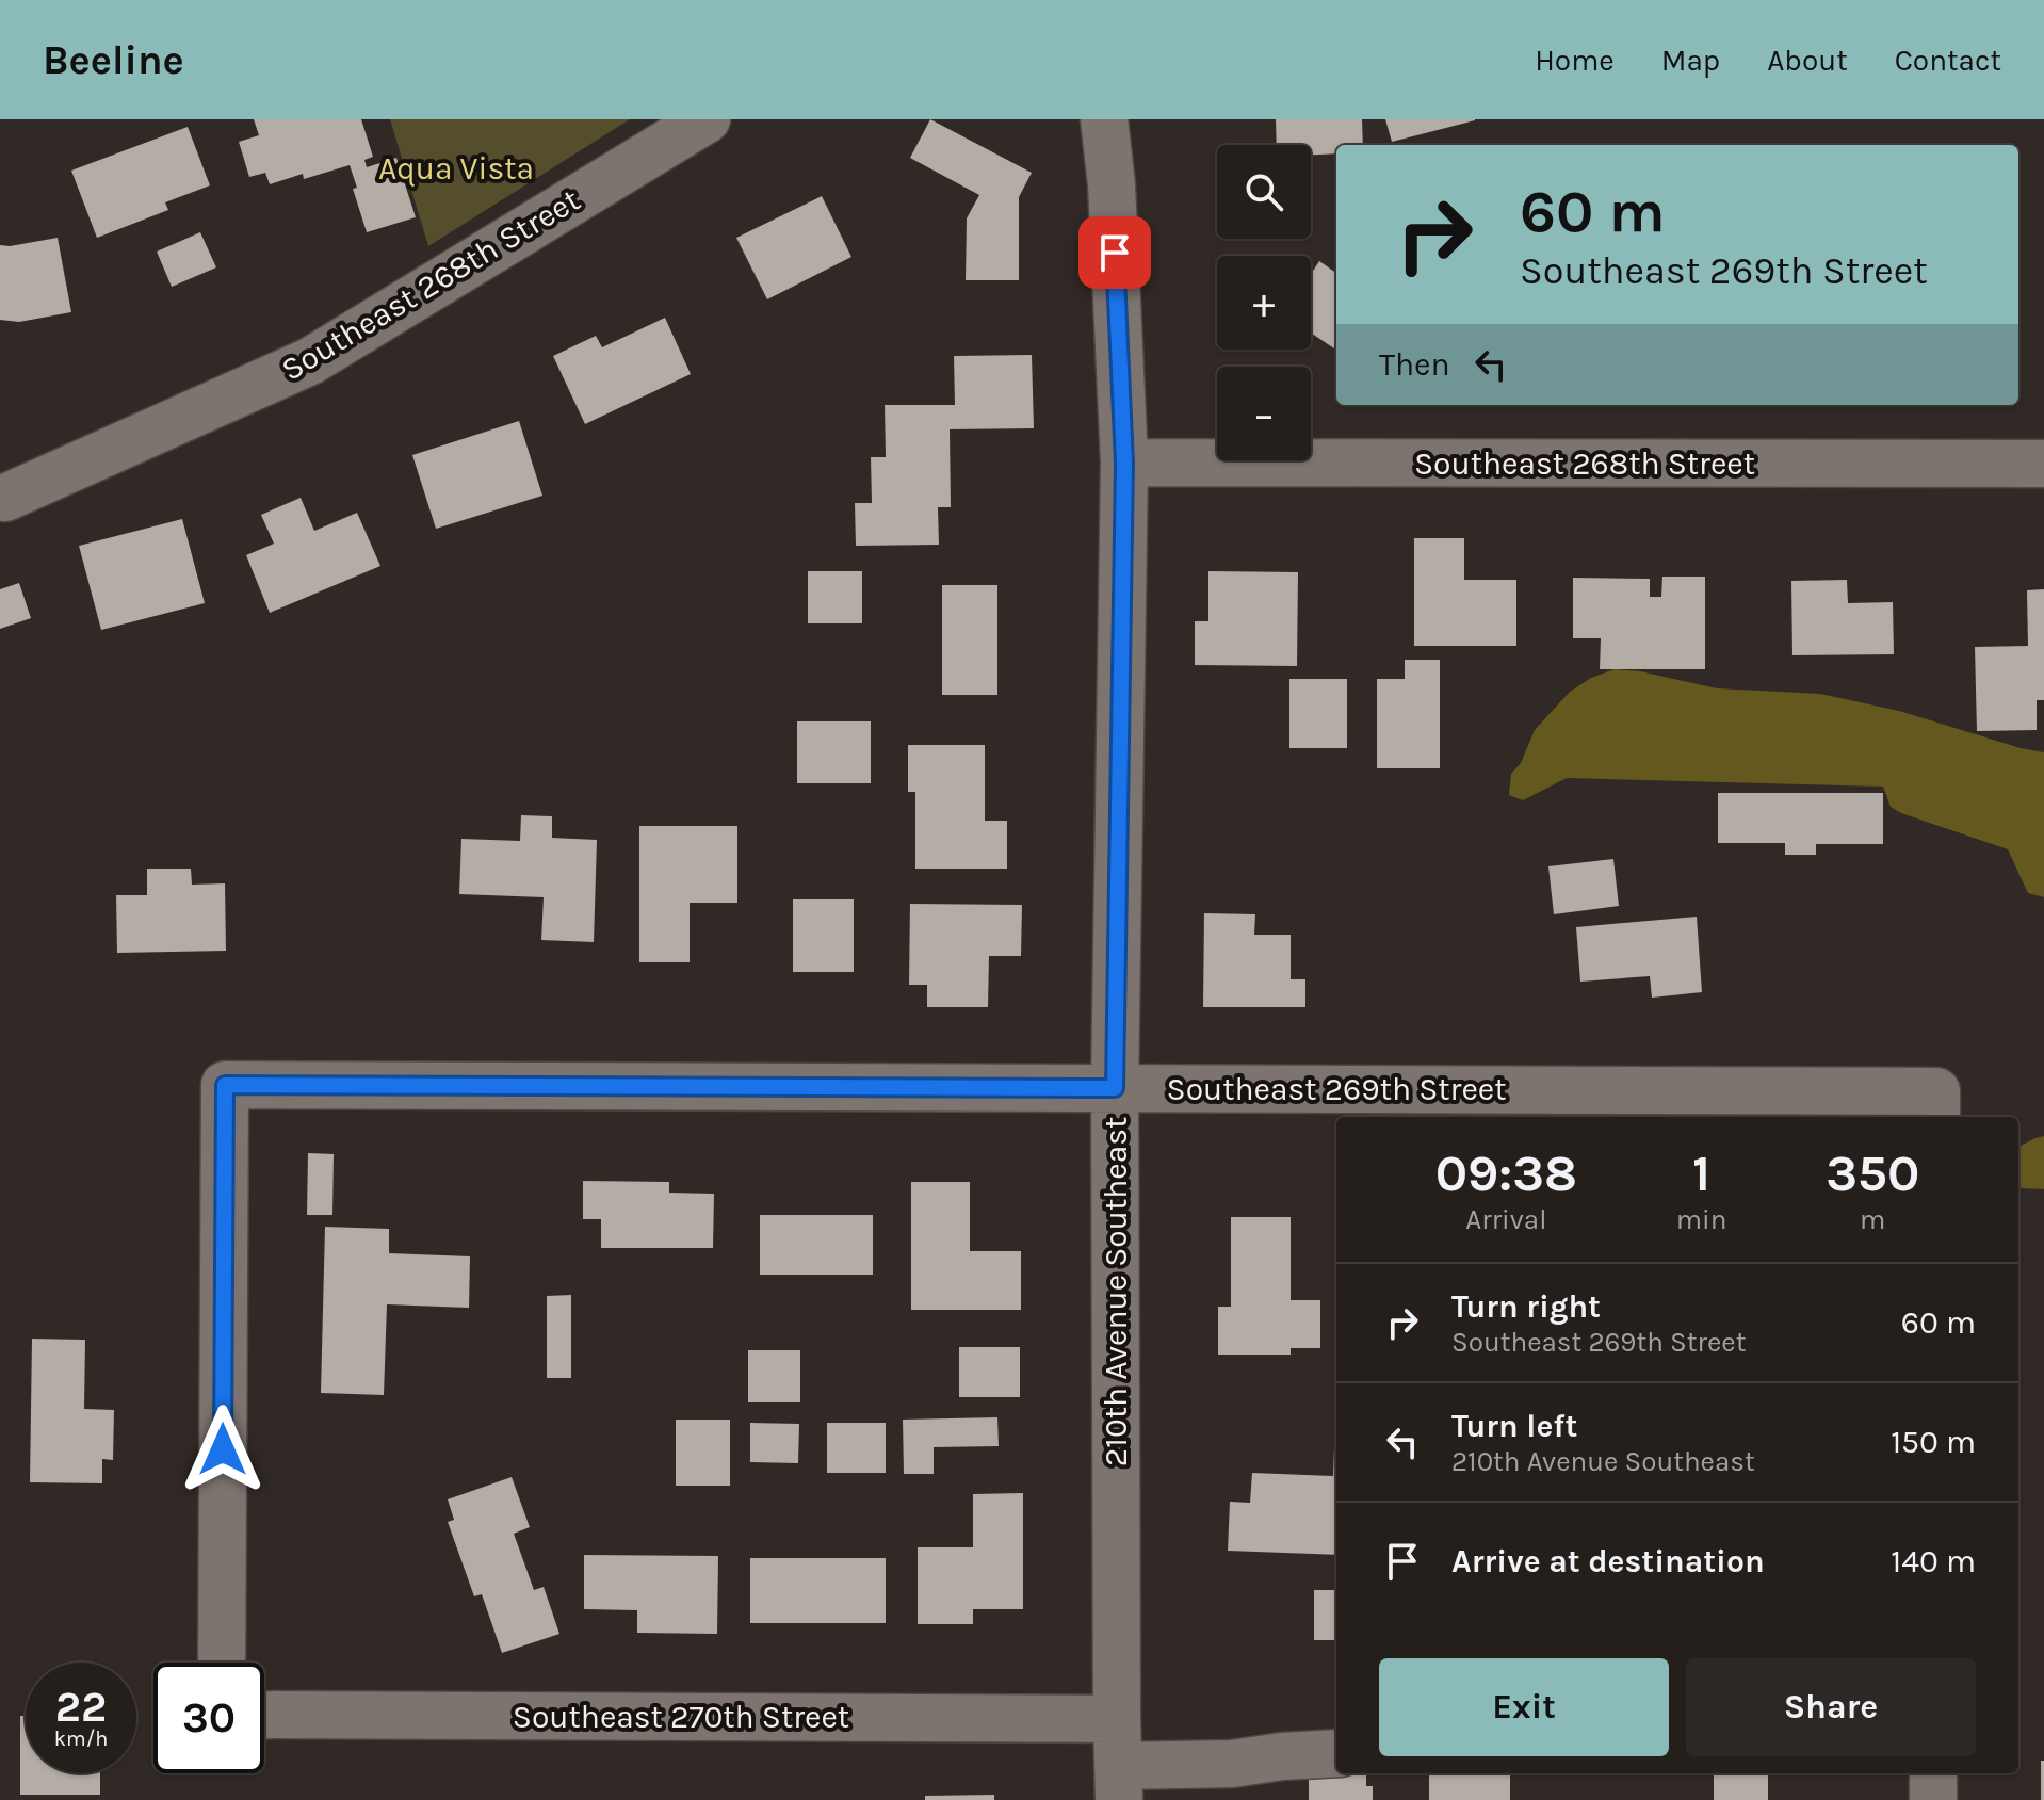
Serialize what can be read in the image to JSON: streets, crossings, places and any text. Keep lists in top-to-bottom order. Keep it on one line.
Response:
{"streets":{"street":["Southeast 268th Street","Southeast 269th Street","210th Avenue Southeast","Southeast 270th Street"]},"crossings":[["Southeast 268th Street","210th Avenue Southeast"],["Southeast 269th Street","210th Avenue Southeast"],["210th Avenue Southeast","Southeast 270th Street"]],"parks":["Aqua Vista"],"page":{"header":"Beeline","nav":["Home","Map","About","Contact"],"map_buttons":["+","−"],"turn":["60 m","Southeast 269th Street"],"then":"Then","eta":["09:38","Arrival","1","min","350","m"],"list":[{"name":"Turn right","note":"Southeast 269th Street","value":"60 m"},{"name":"Turn left","note":"210th Avenue Southeast","value":"150 m"},{"name":"Arrive at destination","value":"140 m"}],"buttons":["Exit","Share"],"speed":"22 km/h","limit":"30"}}
